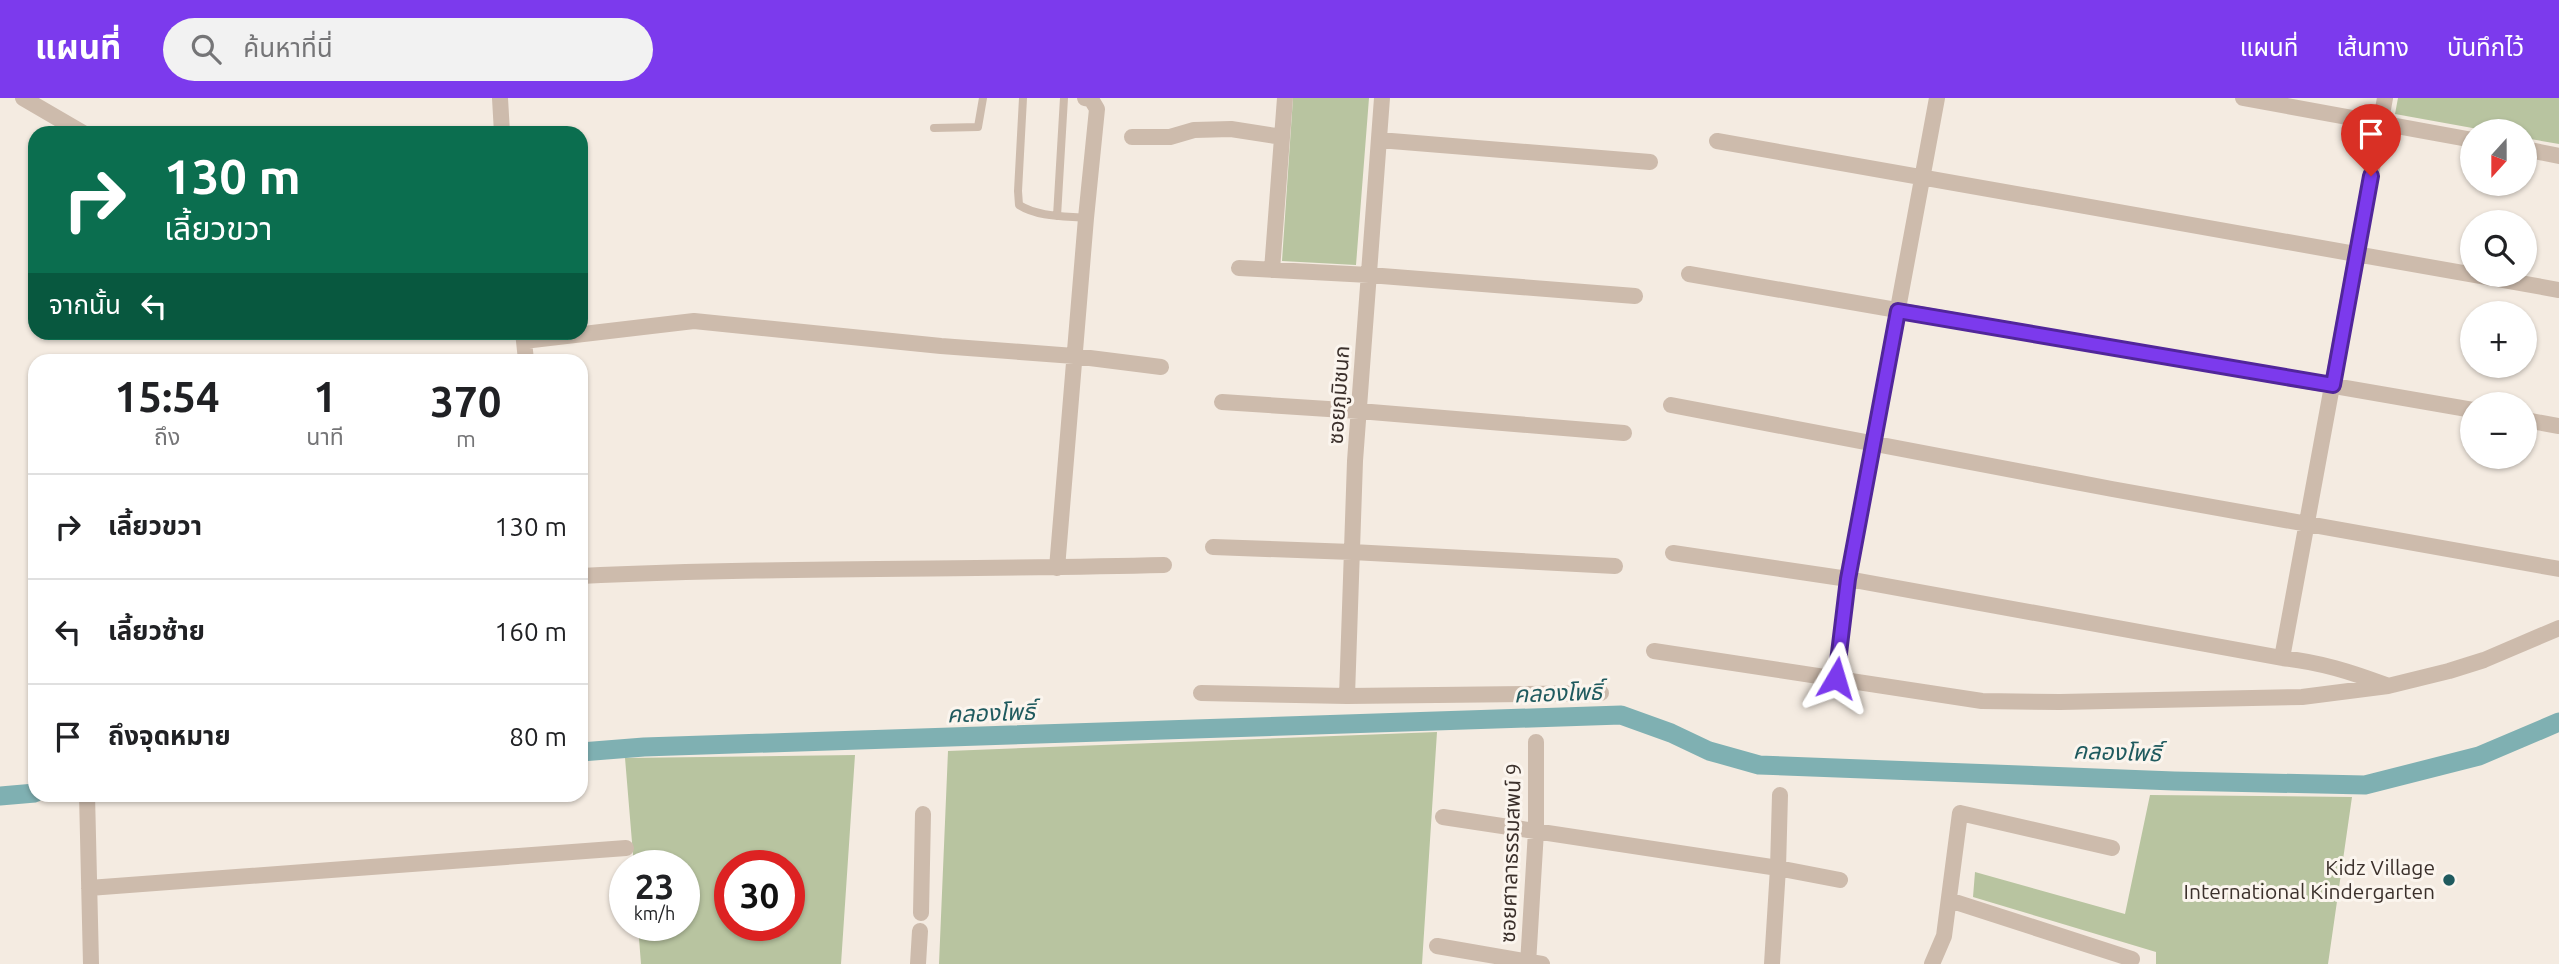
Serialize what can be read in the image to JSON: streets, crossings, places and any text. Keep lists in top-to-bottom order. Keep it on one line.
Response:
{"streets":{"street":["ซอยภูมิชนก","ซอยศาลาธรรมสพน์ 9"]},"water":["คลองโพธิ์"],"places":["Kidz Village International Kindergarten"],"north":"bottom","page":{"header":"แผนที่","search":"ค้นหาที่นี่","nav":["แผนที่","เส้นทาง","บันทึกไว้"],"map_buttons":["+","−"],"turn":["130 m","เลี้ยวขวา"],"then":"จากนั้น","eta":["15:54","ถึง","1","นาที","370","m"],"list":[{"name":"เลี้ยวขวา","value":"130 m"},{"name":"เลี้ยวซ้าย","value":"160 m"},{"name":"ถึงจุดหมาย","value":"80 m"}],"speed":"23 km/h","limit":"30"}}
